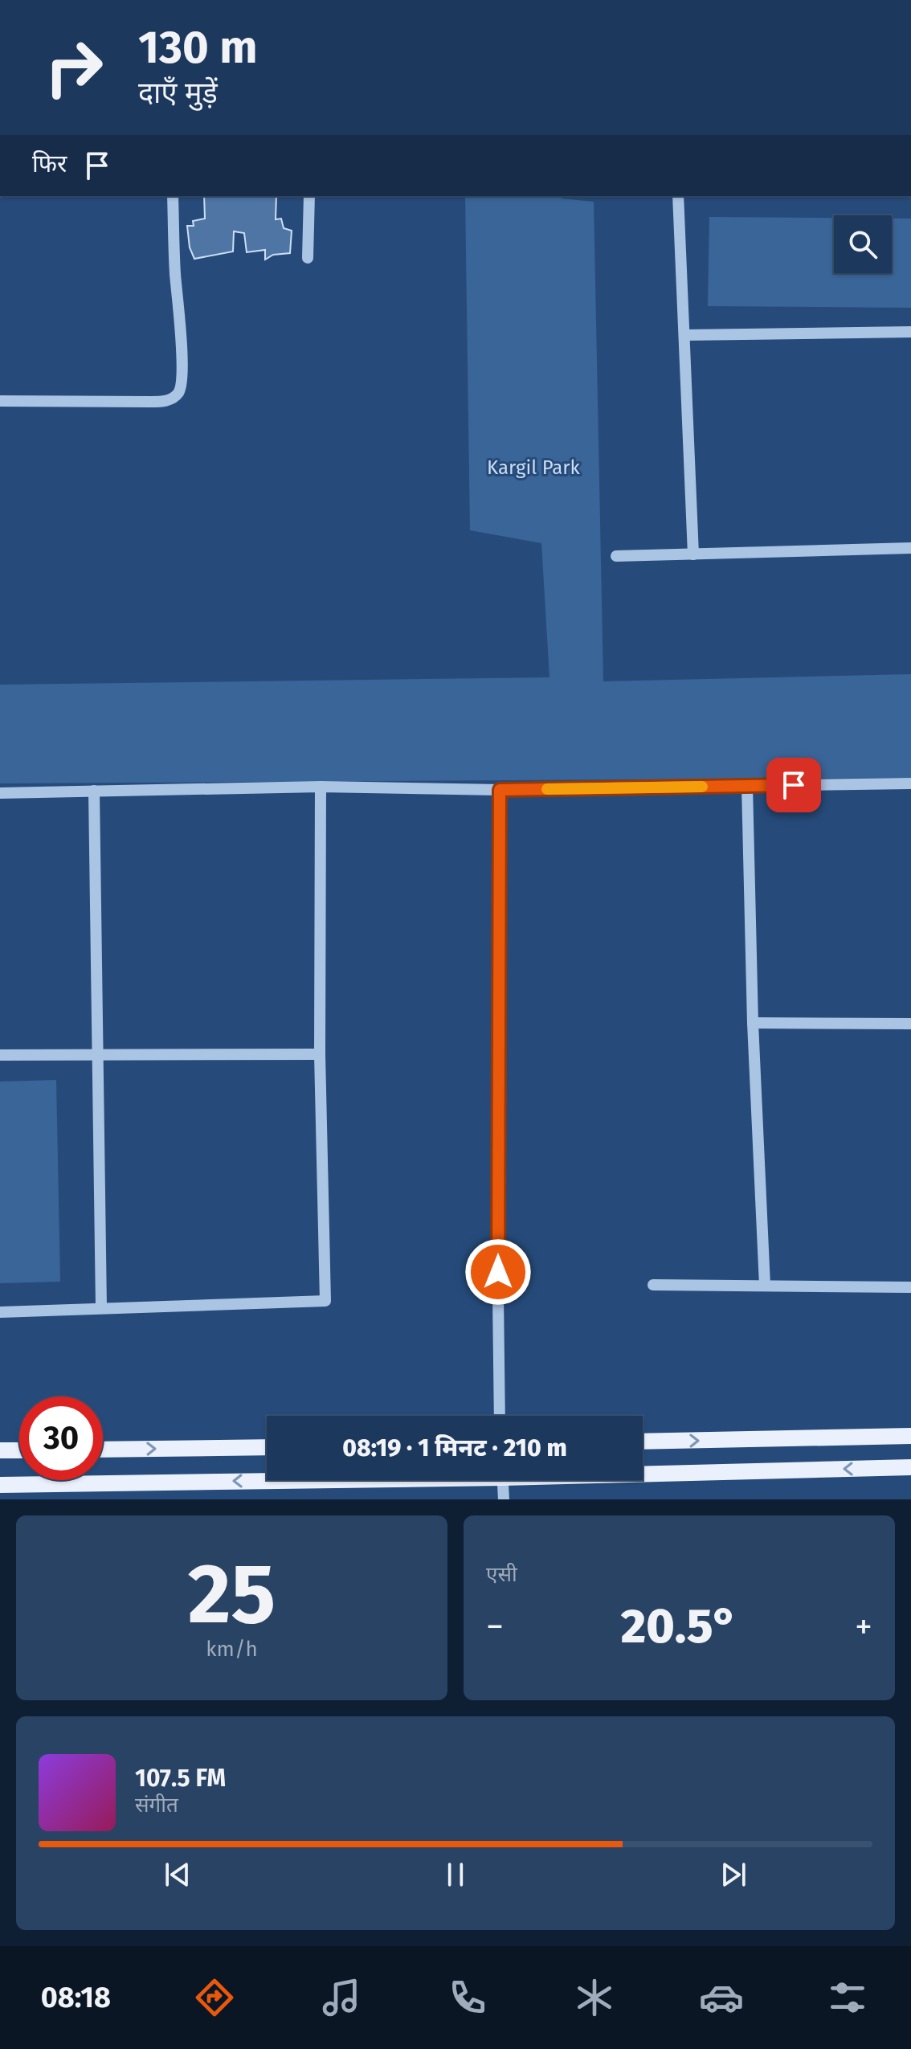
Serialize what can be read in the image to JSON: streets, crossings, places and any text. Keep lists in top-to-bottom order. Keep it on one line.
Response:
{"parks":["Kargil Park"],"page":{"turn":["130 m","दाएँ मुड़ें"],"then":"फिर","limit":"30","trip":"08:19 · 1 मिनट · 210 m","tile":[["25","km/h"],"एसी"],"heat":["−","20.5°","+"],"song":["107.5 FM","संगीत"],"tabs":"08:18"}}
